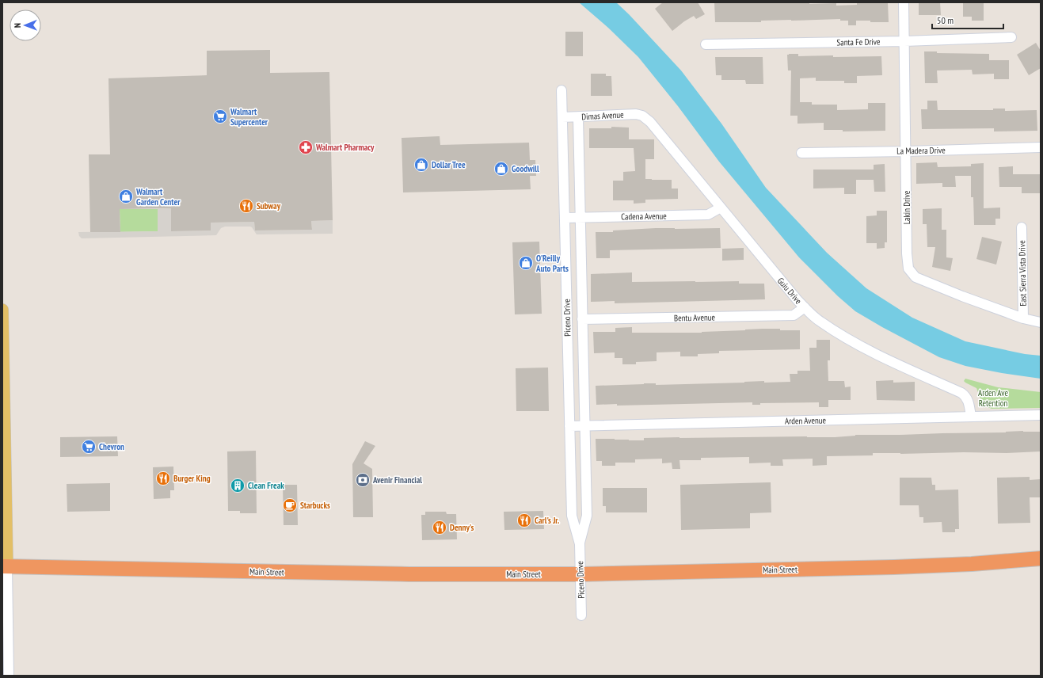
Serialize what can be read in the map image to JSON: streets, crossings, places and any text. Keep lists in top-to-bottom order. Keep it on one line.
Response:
{"streets":{"highway":["Main Street"],"street":["Santa Fe Drive","Dimas Avenue","La Madera Drive","Lakin Drive","Cadena Avenue","East Sierra Vista Drive","Guiu Drive","Piceno Drive","Bentu Avenue","Arden Avenue"]},"crossings":[["Santa Fe Drive","Lakin Drive"],["Dimas Avenue","Guiu Drive"],["Dimas Avenue","Piceno Drive"],["La Madera Drive","Lakin Drive"],["Lakin Drive","East Sierra Vista Drive"],["Cadena Avenue","Guiu Drive"],["Cadena Avenue","Piceno Drive"],["Guiu Drive","Bentu Avenue"],["Guiu Drive","Arden Avenue"],["Piceno Drive","Bentu Avenue"],["Piceno Drive","Arden Avenue"],["Piceno Drive","Main Street"]],"parks":["Arden Ave Retention"],"places":{"supermarket":["Walmart Supercenter","Chevron"],"pharmacy":["Walmart Pharmacy"],"shop":["Dollar Tree","Goodwill","Walmart Garden Center","O'Reilly Auto Parts"],"restaurant":["Subway","Burger King","Carl's Jr.","Denny's"],"bank":["Avenir Financial"],"building":["Clean Freak"],"cafe":["Starbucks"]},"scale_bar":"50 m","north":"left"}
